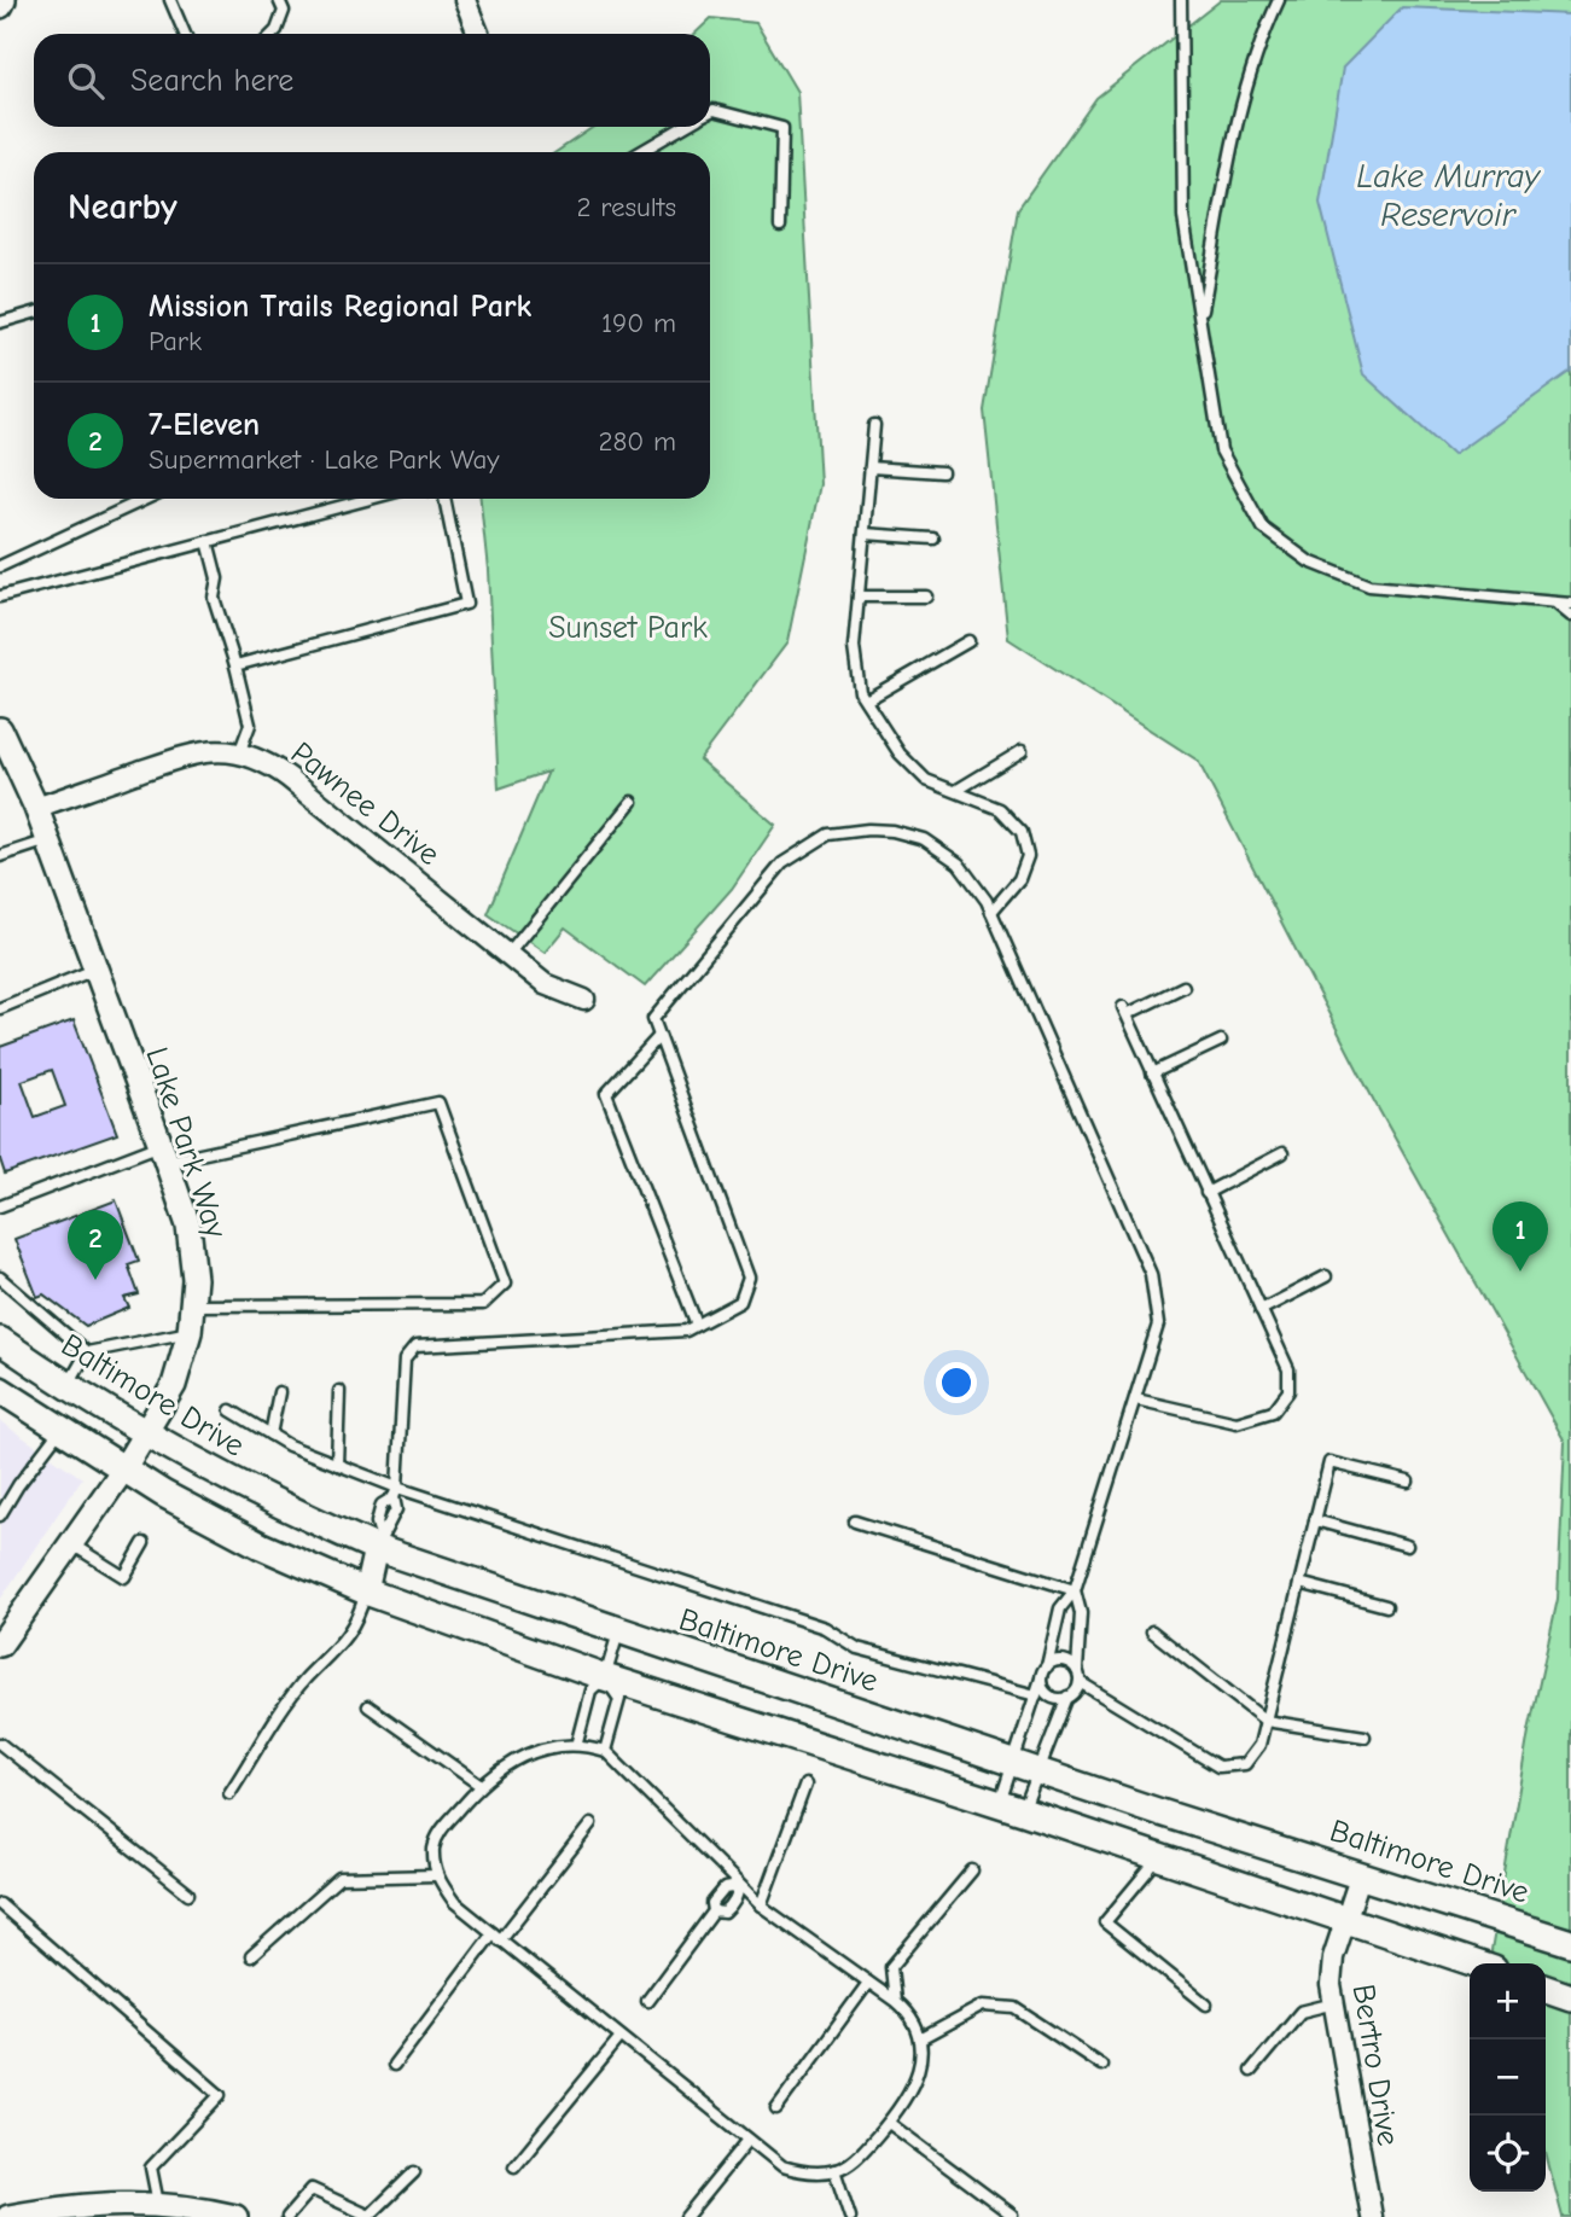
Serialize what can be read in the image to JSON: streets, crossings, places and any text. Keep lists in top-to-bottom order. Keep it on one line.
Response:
{"streets":{"main road":["Baltimore Drive"],"street":["Pawnee Drive","Lake Park Way","Bertro Drive"]},"crossings":[["Pawnee Drive","Lake Park Way"],["Lake Park Way","Baltimore Drive"],["Baltimore Drive","Bertro Drive"]],"water":["Lake Murray Reservoir"],"parks":["Sunset Park"],"page":{"search":"Search here","heading":["Nearby","2 results"],"list":[{"mark":"1","name":"Mission Trails Regional Park","note":"Park","value":"190 m"},{"mark":"2","name":"7-Eleven","note":"Supermarket · Lake Park Way","value":"280 m"}],"pins":["1","2"],"map_buttons":["+","−"]}}
